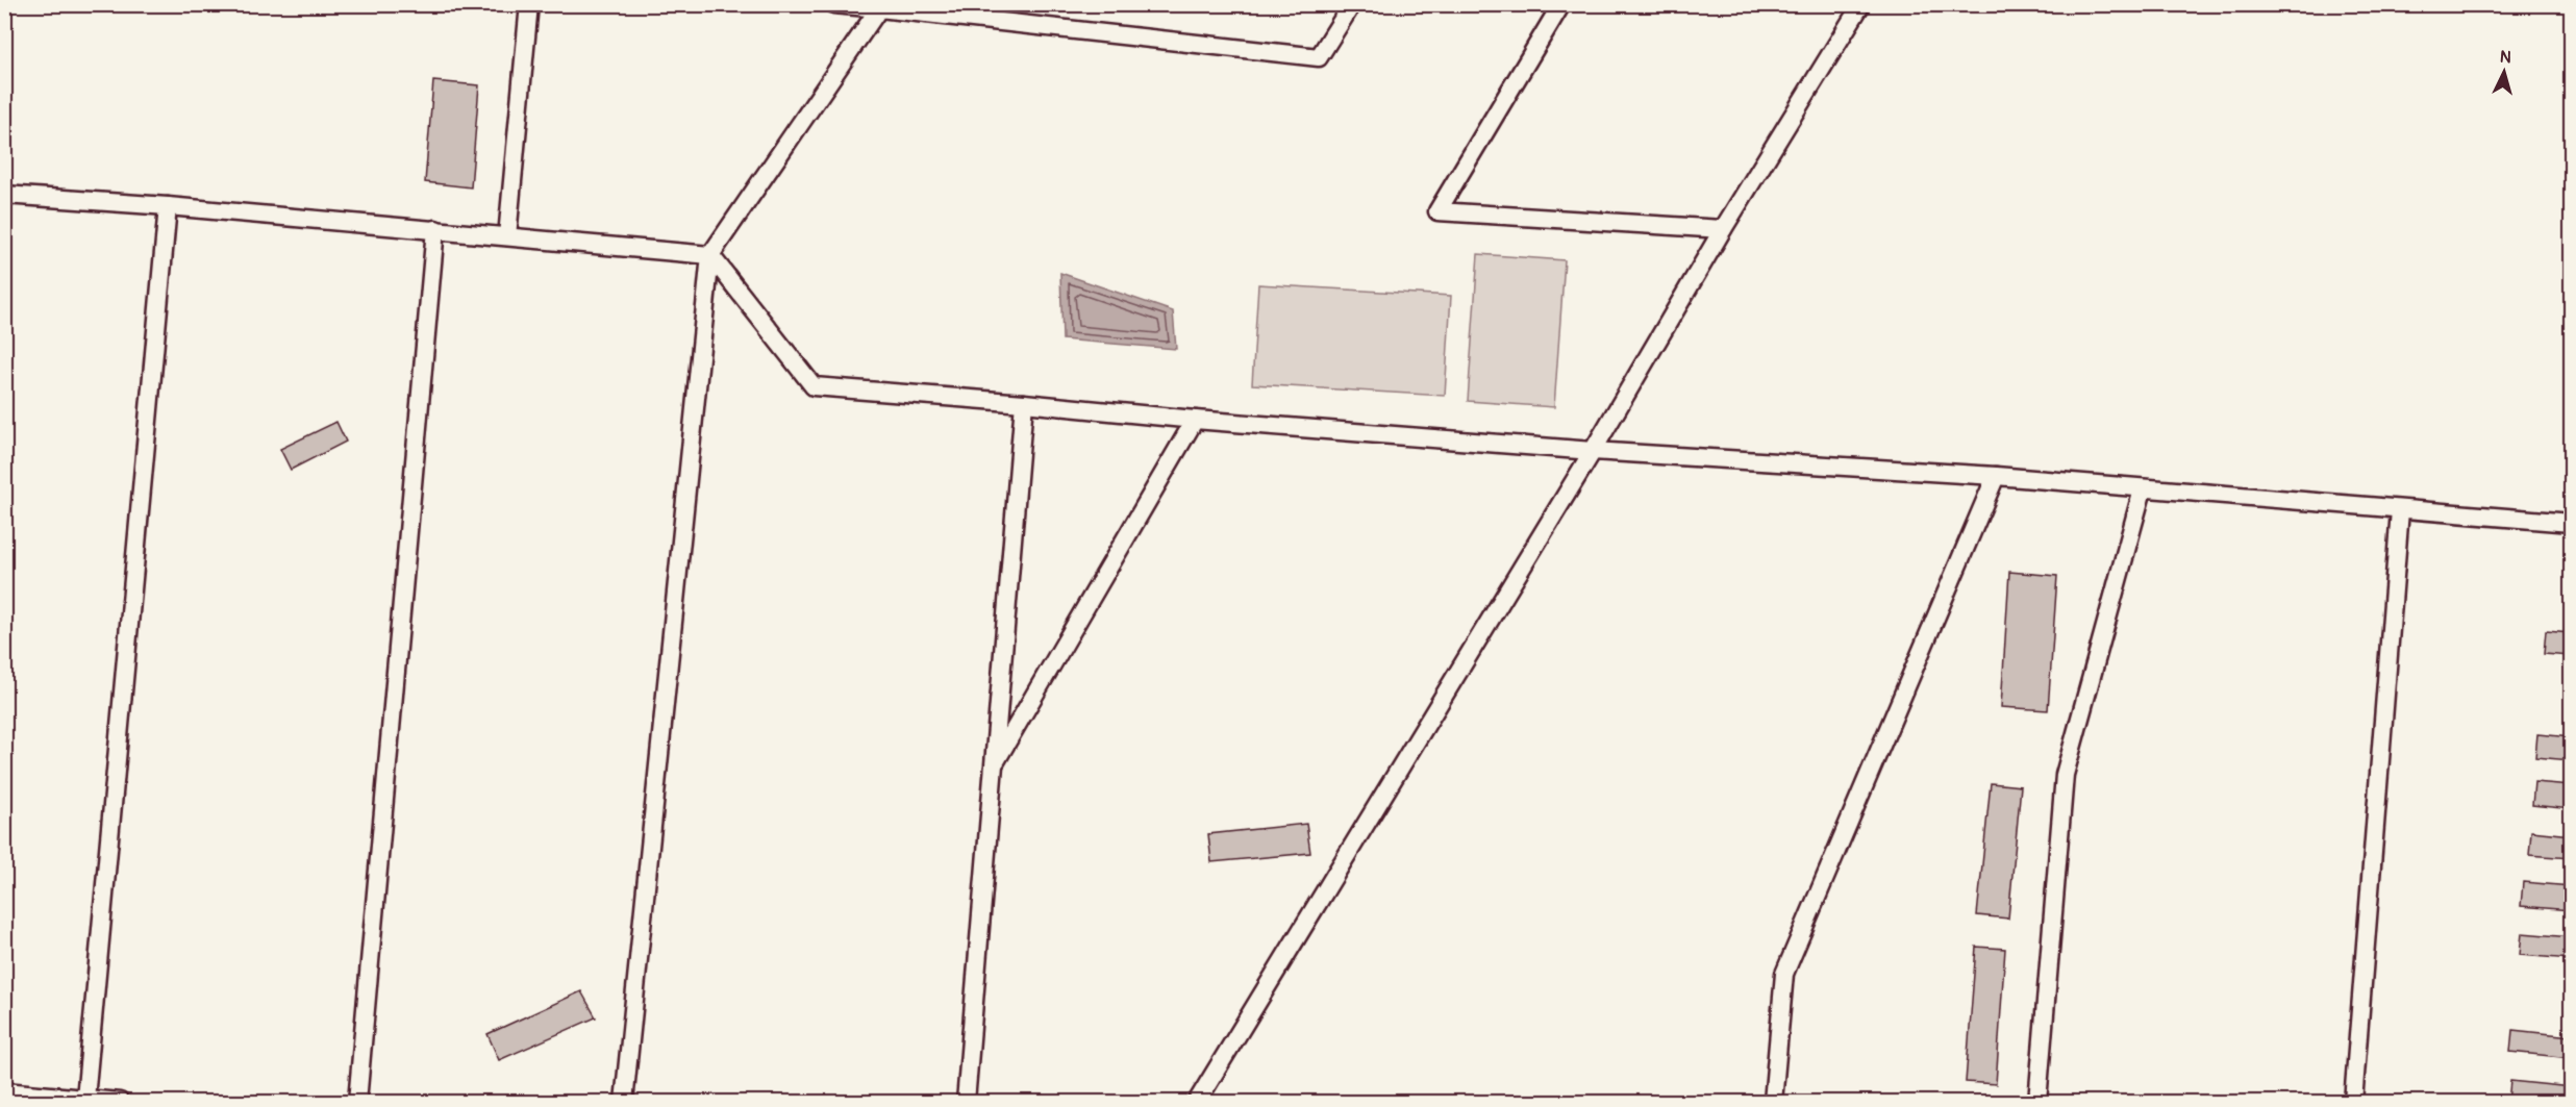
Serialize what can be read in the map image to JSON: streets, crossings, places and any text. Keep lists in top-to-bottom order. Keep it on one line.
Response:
{"north":"top"}
